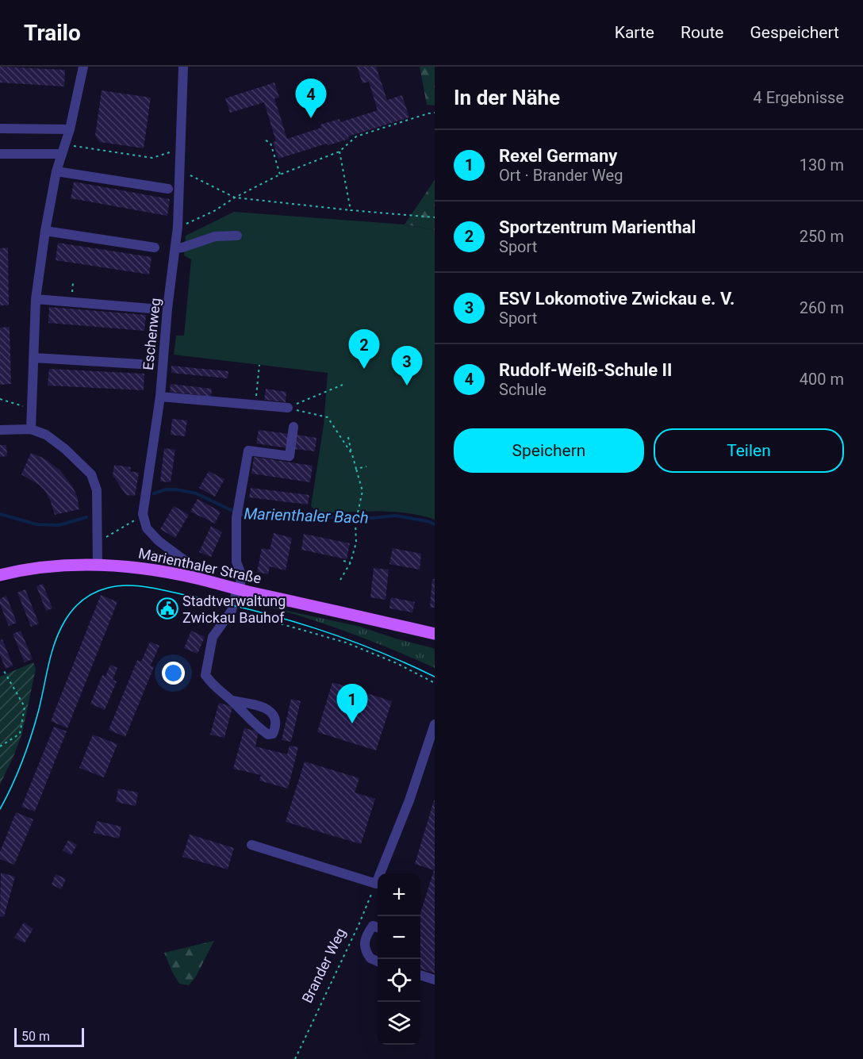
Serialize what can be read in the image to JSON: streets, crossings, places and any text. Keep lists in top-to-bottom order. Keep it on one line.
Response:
{"streets":{"main road":["Marienthaler Straße"],"street":["Eschenweg"],"path":["Brander Weg"]},"water":["Marienthaler Bach"],"places":{"public building":["Stadtverwaltung Zwickau Bauhof"]},"scale_bar":"50 m","page":{"header":"Trailo","nav":["Karte","Route","Gespeichert"],"heading":["In der Nähe","4 Ergebnisse"],"pins":["4","2","3","1"],"list":[{"mark":"1","name":"Rexel Germany","note":"Ort · Brander Weg","value":"130 m"},{"mark":"2","name":"Sportzentrum Marienthal","note":"Sport","value":"250 m"},{"mark":"3","name":"ESV Lokomotive Zwickau e. V.","note":"Sport","value":"260 m"},{"mark":"4","name":"Rudolf-Weiß-Schule II","note":"Schule","value":"400 m"}],"buttons":["Speichern","Teilen"],"map_buttons":["+","−"],"scale":"50 m"}}
